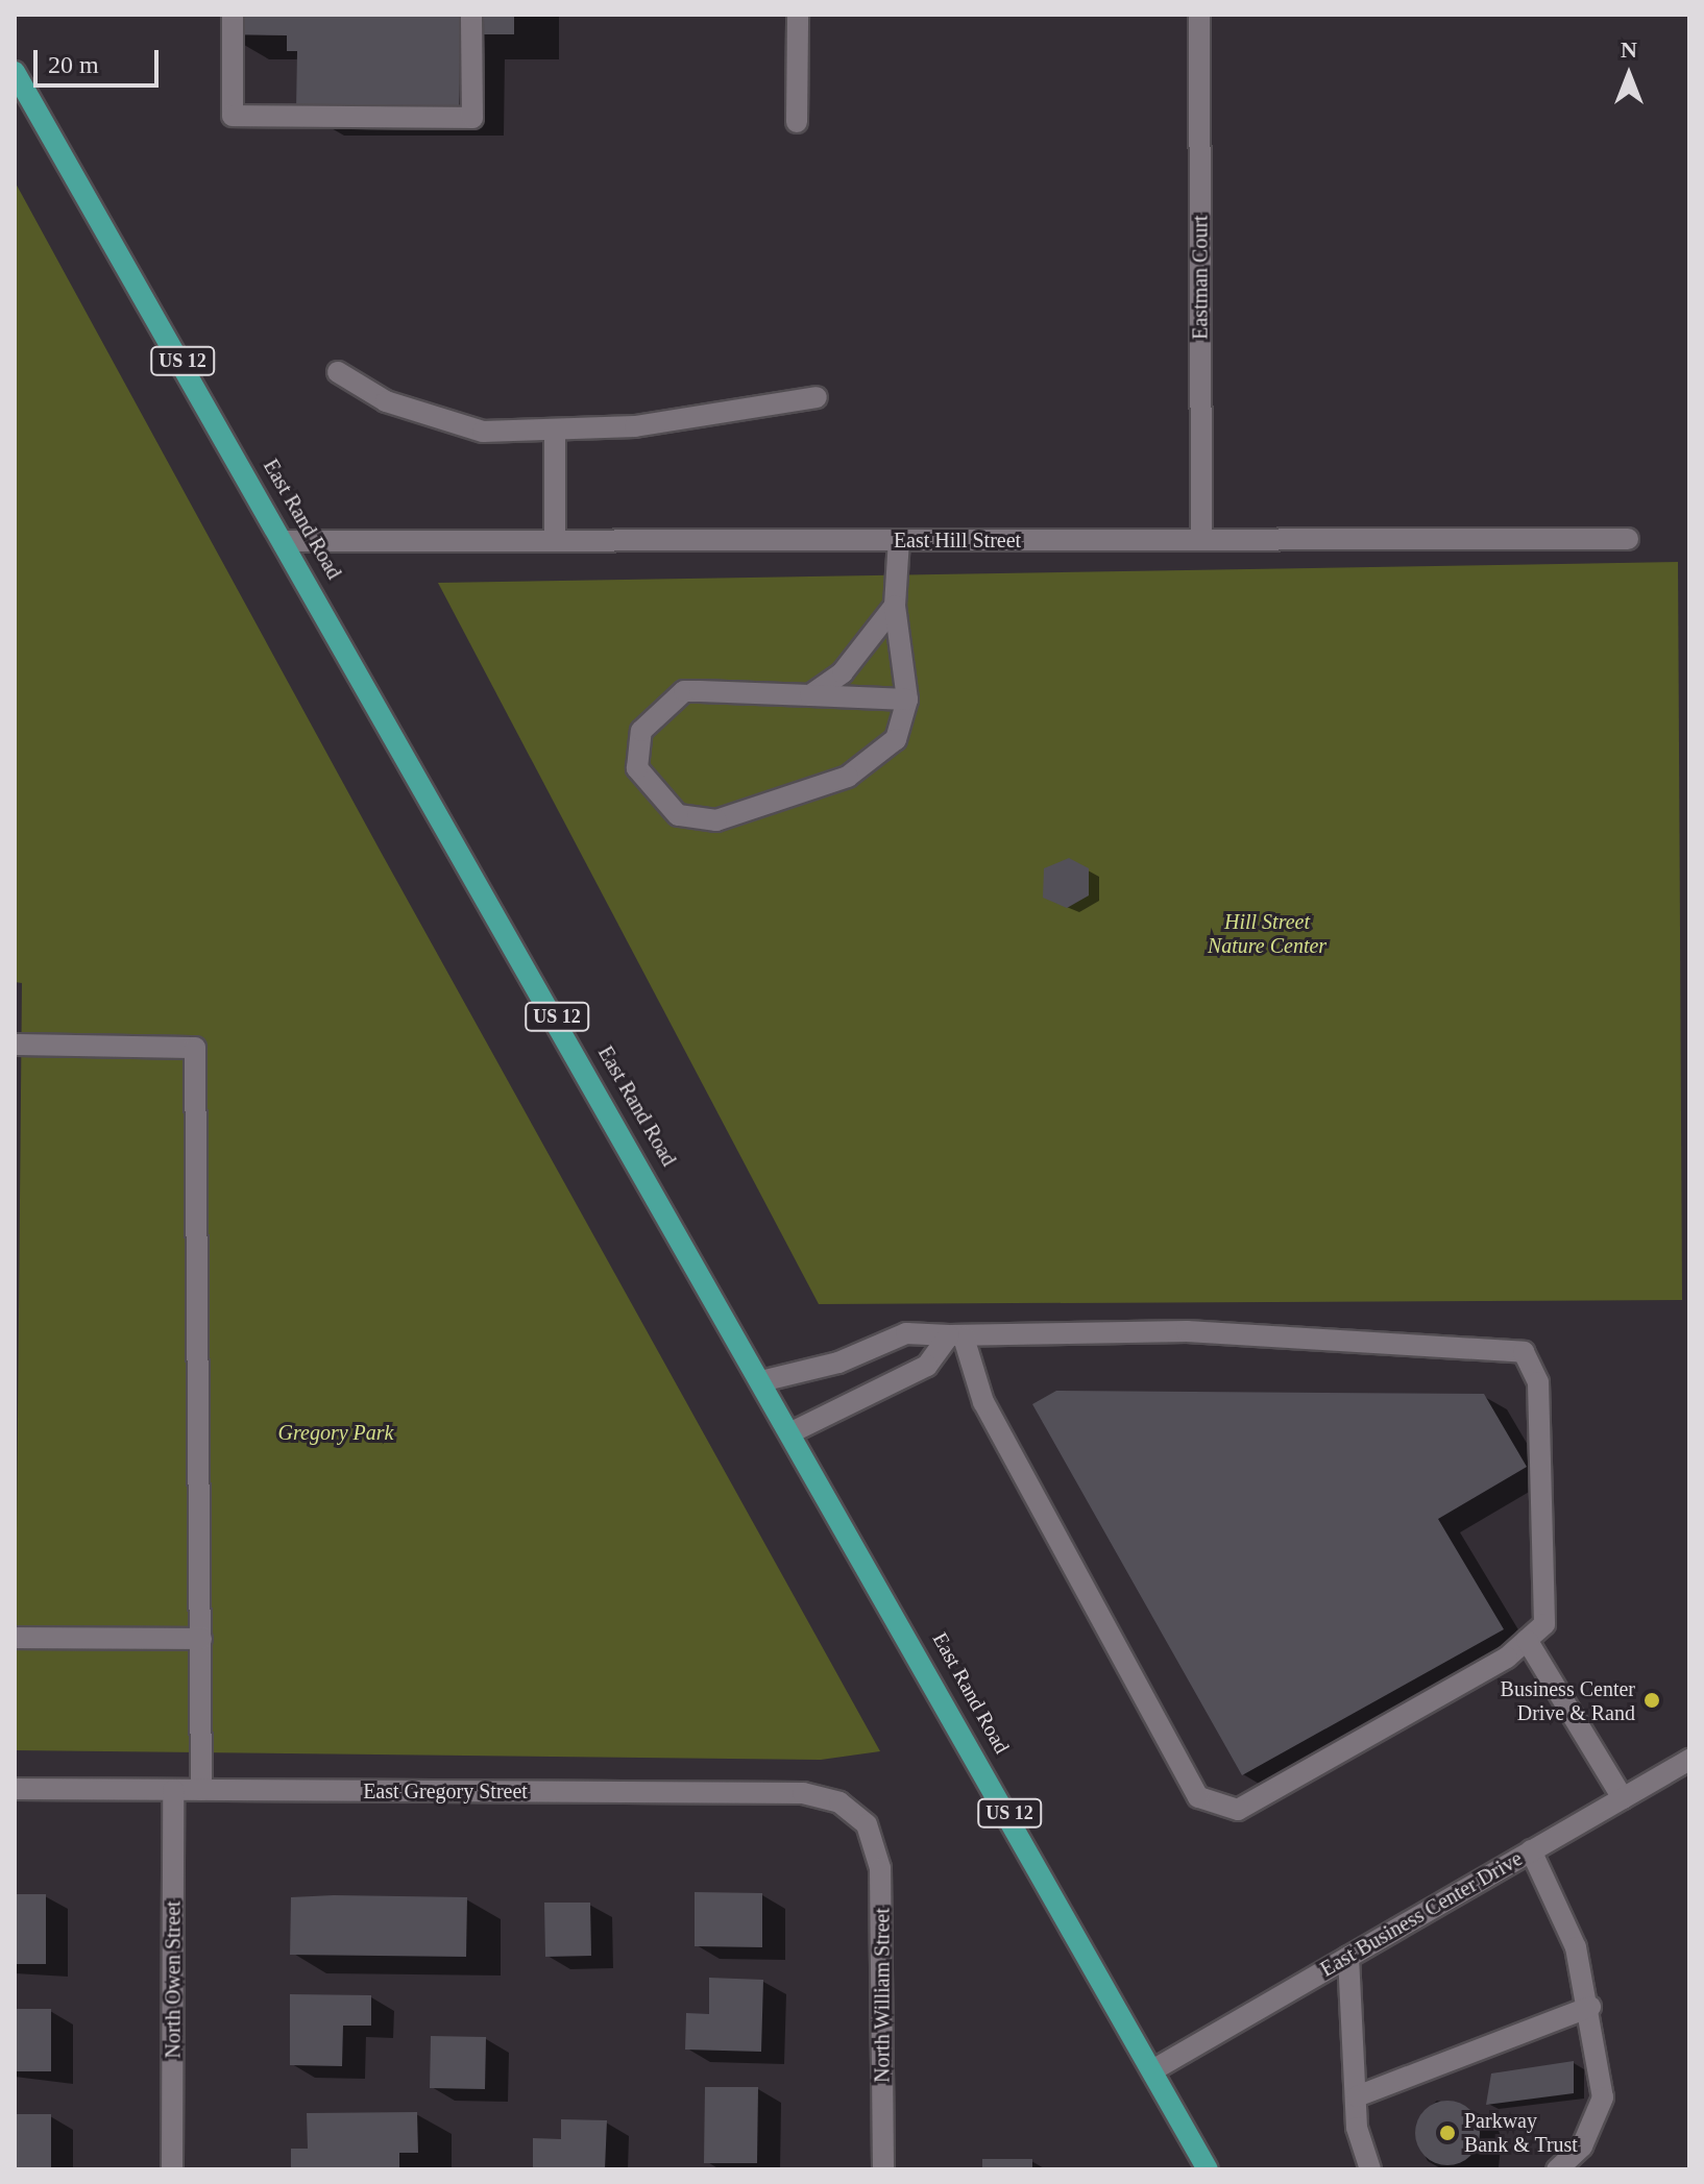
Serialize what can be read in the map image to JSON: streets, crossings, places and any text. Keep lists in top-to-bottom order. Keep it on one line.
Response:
{"streets":{"main road":["US 12","East Rand Road"],"street":["Eastman Court","East Hill Street","East Gregory Street","East Business Center Drive","North Owen Street","North William Street"]},"crossings":[["Eastman Court","East Hill Street"],["East Rand Road","East Hill Street"],["East Rand Road","East Business Center Drive"],["East Gregory Street","North Owen Street"],["East Gregory Street","North William Street"]],"parks":["Hill Street Nature Center","Gregory Park"],"places":["Business Center Drive & Rand","Parkway Bank & Trust"],"scale_bar":"20 m","north":"top"}
